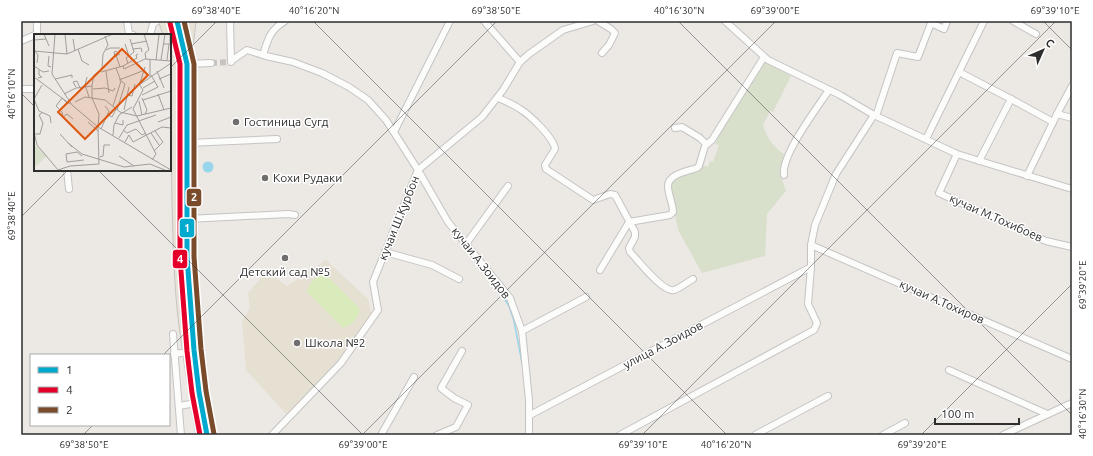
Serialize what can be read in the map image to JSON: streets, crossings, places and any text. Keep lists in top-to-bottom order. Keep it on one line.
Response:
{"streets":{"street":["кучаи Ш.Қурбон","кучаи М.Тохибоев","кучаи А.Зоидов","кучаи А.Тохиров","улица А.Зоидов"]},"crossings":[["кучаи Ш.Қурбон","кучаи А.Зоидов"],["кучаи А.Зоидов","улица А.Зоидов"]],"places":["Гостиница Сугд","Кохи Рудаки","Детский сад №5","Школа №2"],"lines":["transit line 1","transit line 2","transit line 4"],"legend":["1","4","2"],"scale_bar":"100 m","north":"top right","coordinates":["69°38'40\"E","40°16'20\"N","69°38'50\"E","40°16'30\"N","69°39'00\"E","69°39'10\"E","40°16'10\"N","69°39'20\"E"]}
